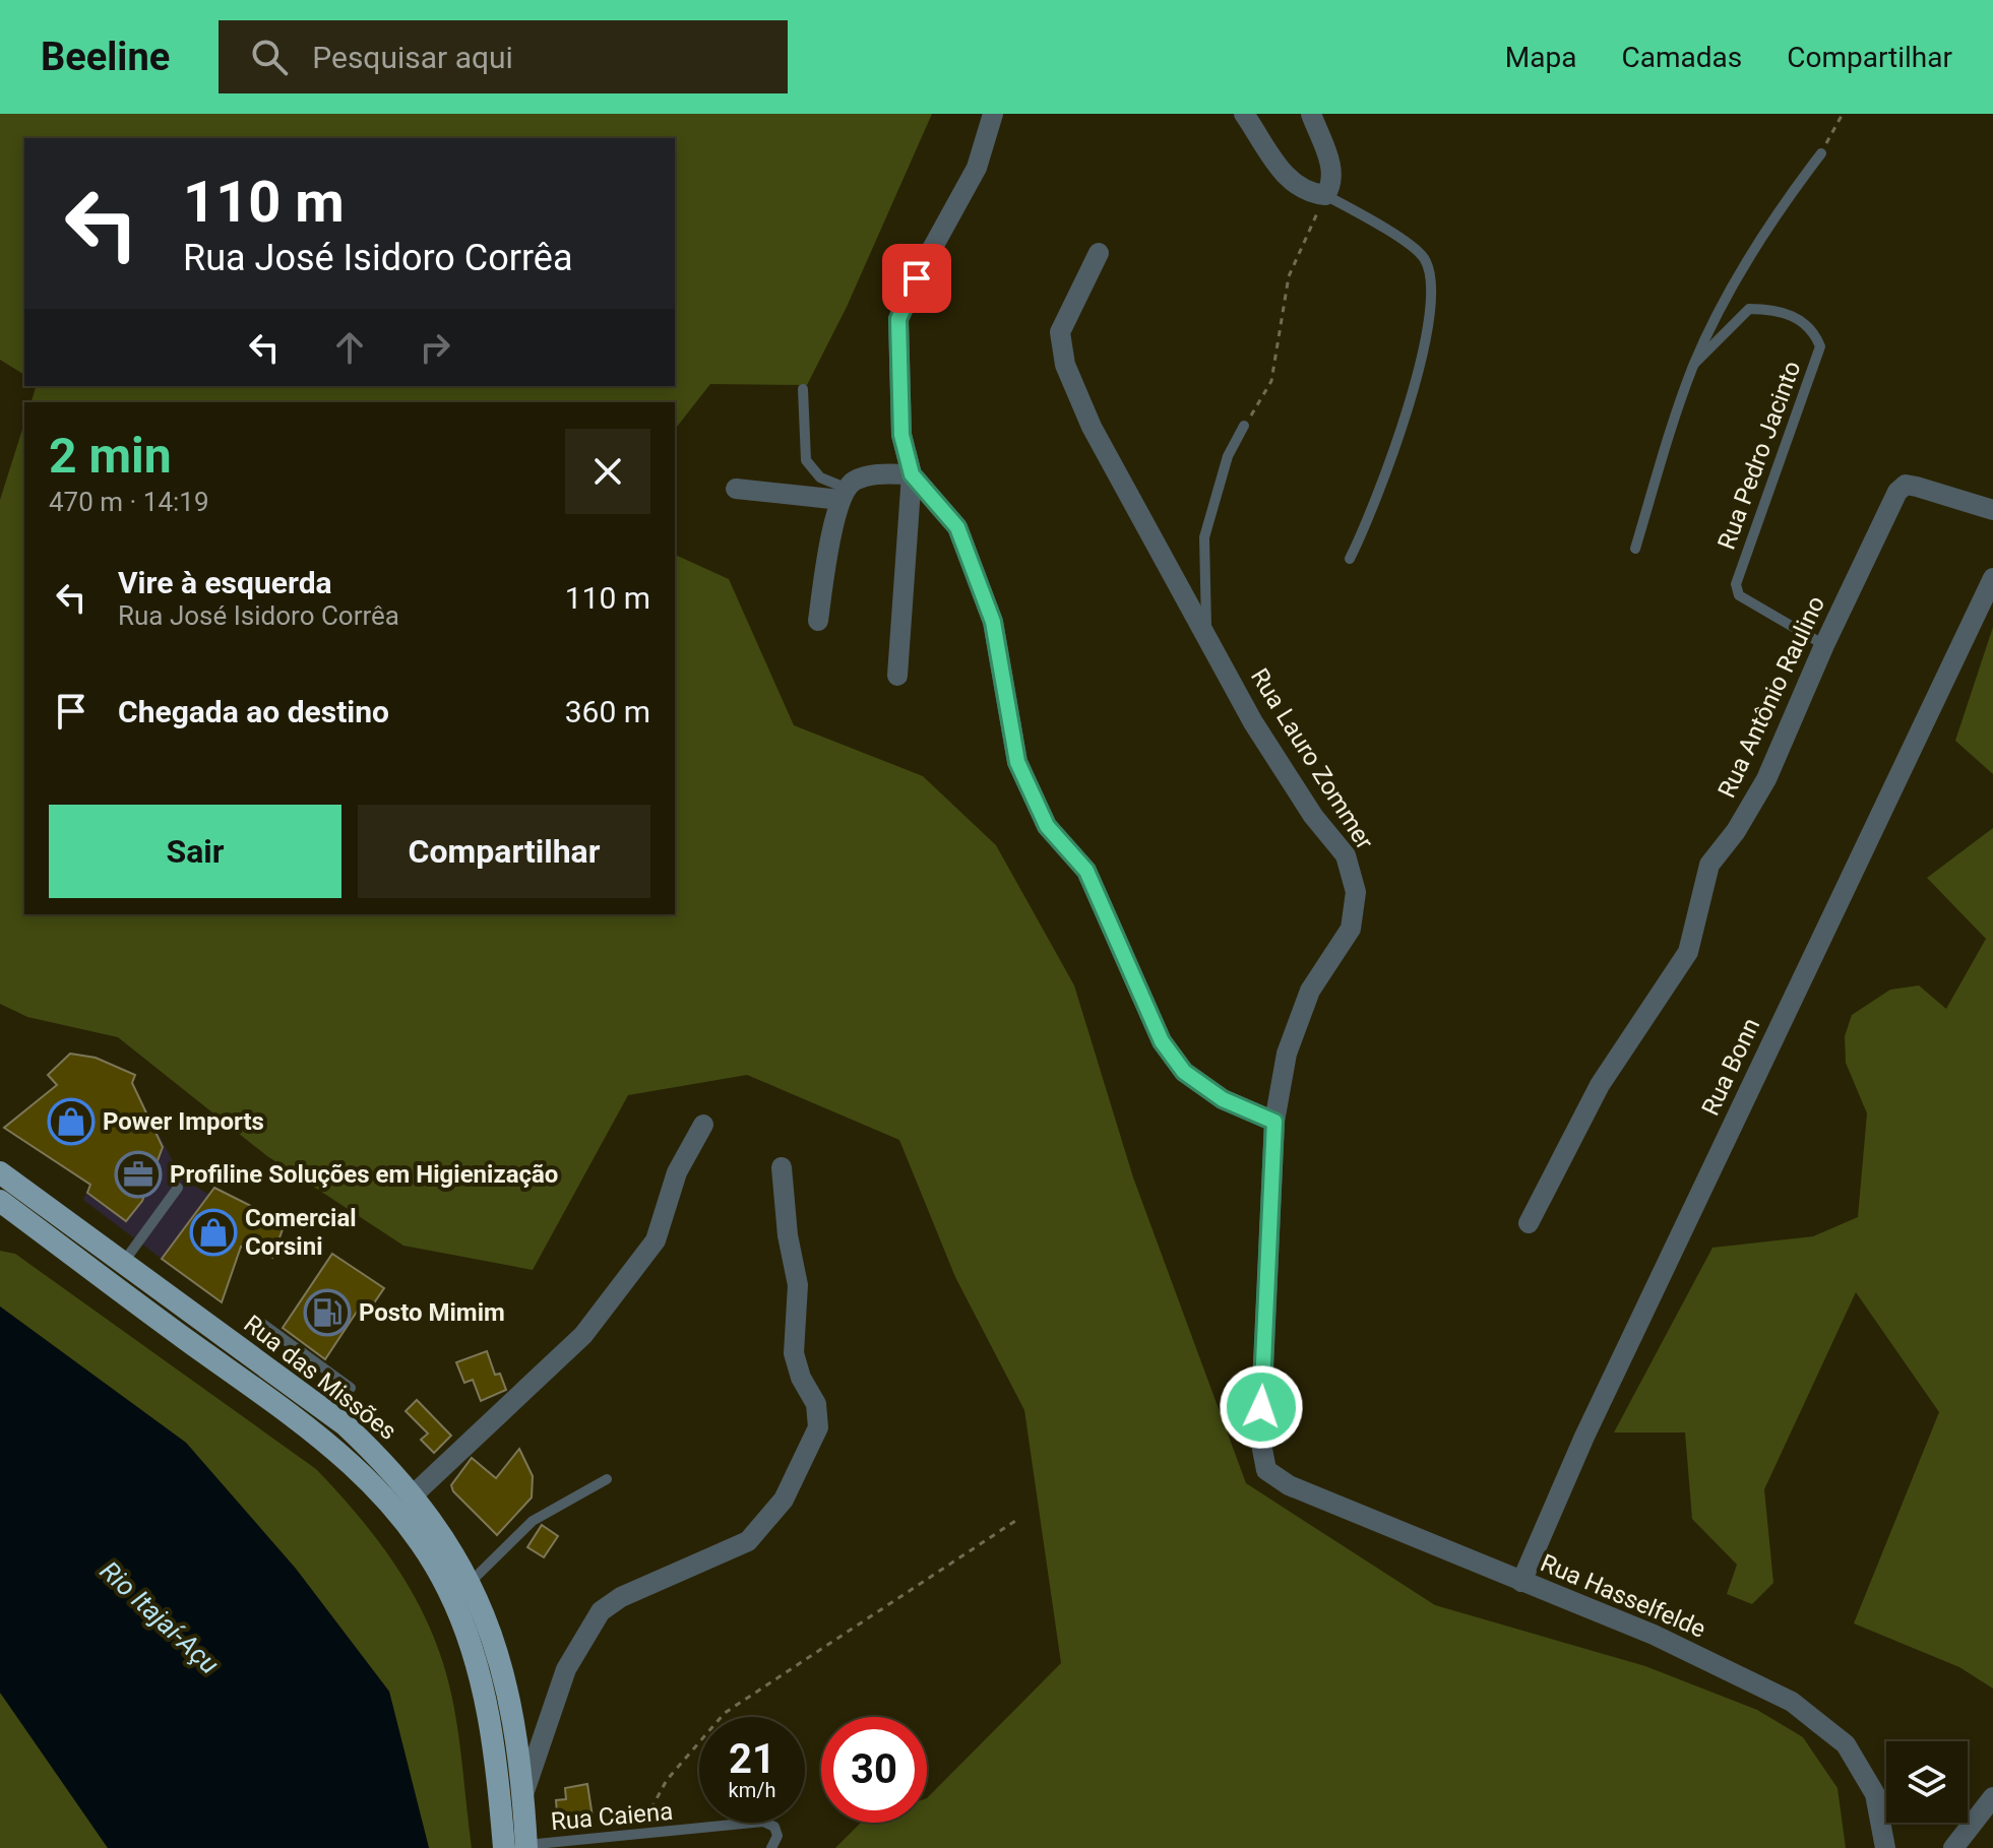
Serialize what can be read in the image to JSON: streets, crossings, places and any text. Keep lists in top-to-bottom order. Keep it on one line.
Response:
{"streets":{"main road":["Rua das Missões"],"street":["Rua Antônio Raulino","Rua Lauro Zommer","Rua Bonn","Rua Hasselfelde"],"lane":["Rua Pedro Jacinto","Rua Caiena"]},"crossings":[["Rua Pedro Jacinto","Rua Antônio Raulino"],["Rua Lauro Zommer","Rua Hasselfelde"],["Rua Bonn","Rua Hasselfelde"],["Rua das Missões","Rua Caiena"]],"water":["Rio Itajaí-Açu"],"places":{"shop":["Power Imports","Comercial Corsini"],"office":["Profiline Soluções em Higienização"],"fuel station":["Posto Mimim"]},"page":{"header":"Beeline","search":"Pesquisar aqui","nav":["Mapa","Camadas","Compartilhar"],"turn":["110 m","Rua José Isidoro Corrêa"],"heading":["2 min","470 m · 14:19"],"list":[{"name":"Vire à esquerda","note":"Rua José Isidoro Corrêa","value":"110 m"},{"name":"Chegada ao destino","value":"360 m"}],"buttons":["Sair","Compartilhar"],"speed":"21 km/h","limit":"30"}}
